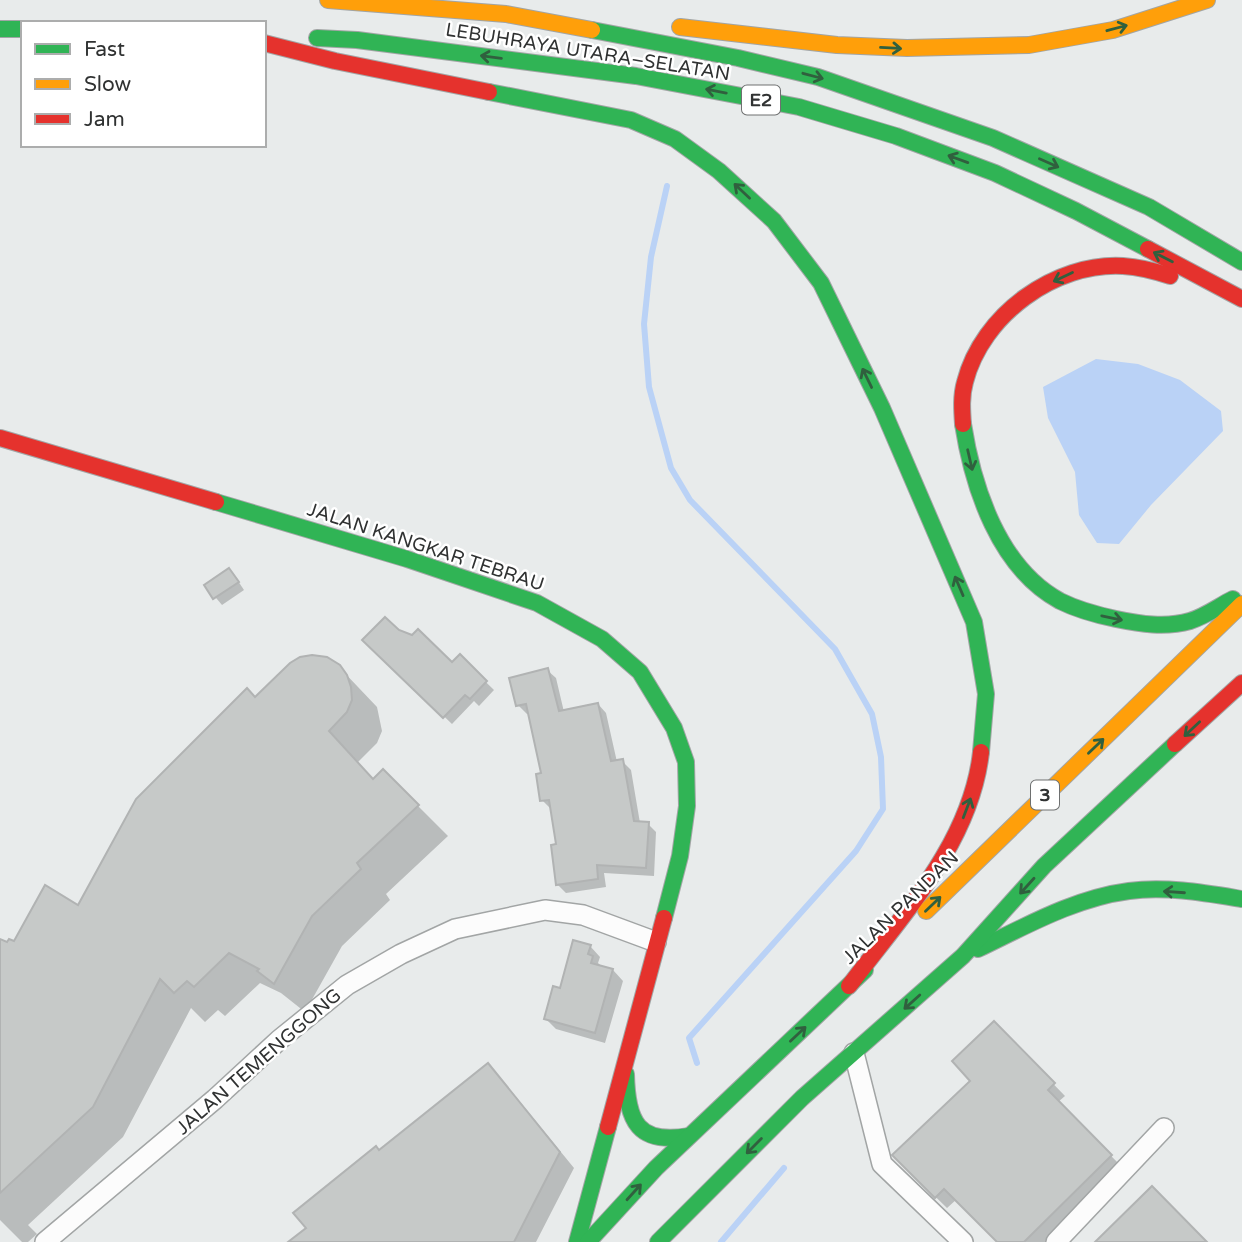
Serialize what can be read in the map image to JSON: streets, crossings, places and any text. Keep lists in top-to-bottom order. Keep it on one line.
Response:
{"streets":{"main road":["LEBUHRAYA UTARA–SELATAN","E2","JALAN KANGKAR TEBRAU","3","JALAN PANDAN"],"street":["JALAN TEMENGGONG"]},"crossings":[["JALAN KANGKAR TEBRAU","JALAN PANDAN"],["JALAN KANGKAR TEBRAU","JALAN TEMENGGONG"]],"legend":["Fast","Slow","Jam"]}
